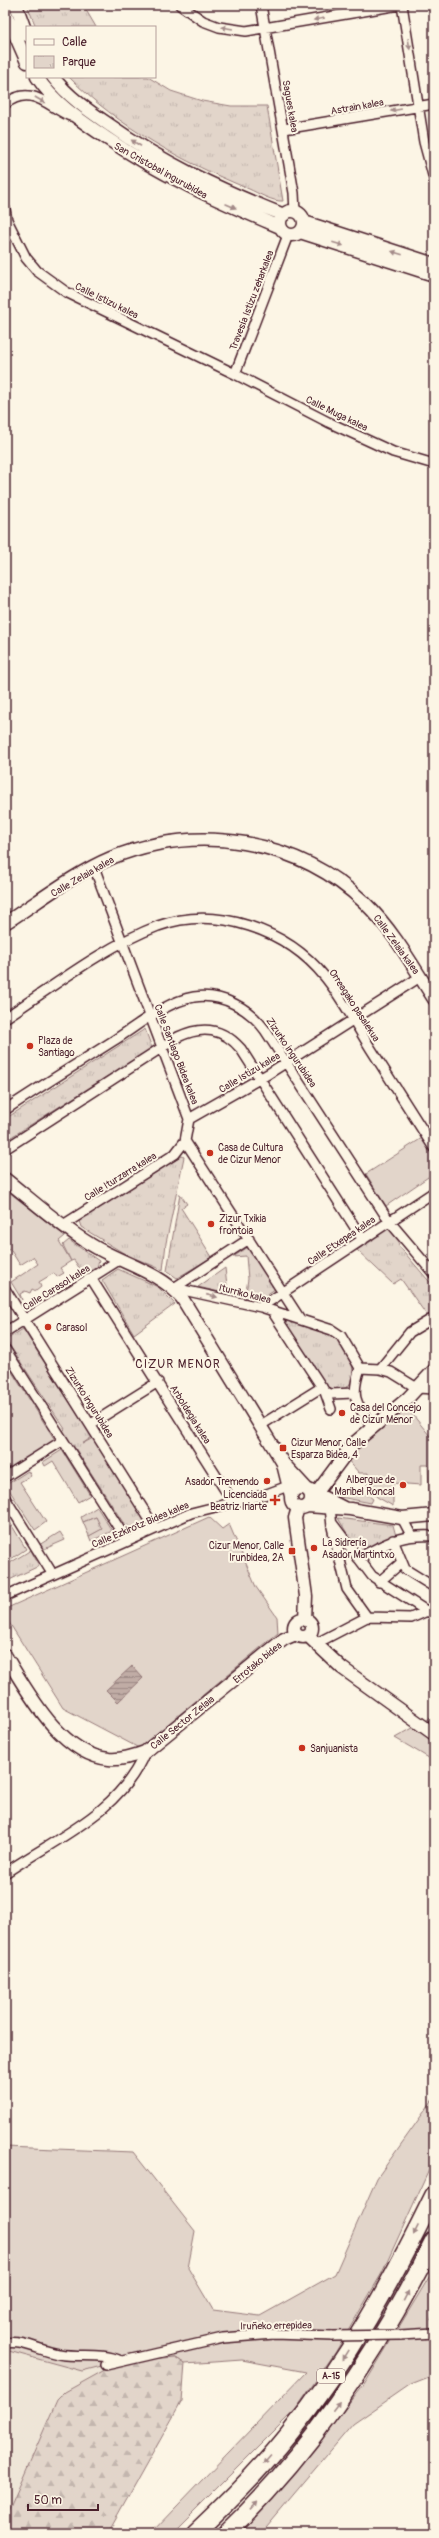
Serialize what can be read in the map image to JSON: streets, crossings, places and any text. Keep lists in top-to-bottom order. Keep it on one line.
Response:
{"streets":{"highway":["A-15"],"street":["Sagues kalea","Astrain kalea","San Cristobal ingurubidea","Calle Istizu kalea","Travesía Istizu zeharkalea","Calle Muga kalea","Calle Zelaia kalea","Orreagako pasalekua","Zizurko ingurubidea","Calle Santiago Bidea kalea","Calle Iturzarra kalea","Calle Etxepea kalea","Calle Carasol kalea","Iturriko kalea","Arboldegia kalea","Calle Ezkirotz Bidea kalea","Errotako bidea","Calle Sector Zelaia","Iruñeko errepidea"]},"crossings":[["Sagues kalea","Astrain kalea"],["Sagues kalea","San Cristobal ingurubidea"],["Sagues kalea","Travesía Istizu zeharkalea"],["San Cristobal ingurubidea","Travesía Istizu zeharkalea"],["Calle Istizu kalea","Travesía Istizu zeharkalea"],["Calle Istizu kalea","Calle Muga kalea"],["Calle Istizu kalea","Calle Zelaia kalea"],["Calle Istizu kalea","Orreagako pasalekua"],["Calle Istizu kalea","Zizurko ingurubidea"],["Calle Istizu kalea","Calle Santiago Bidea kalea"],["Travesía Istizu zeharkalea","Calle Muga kalea"],["Calle Zelaia kalea","Calle Santiago Bidea kalea"],["Orreagako pasalekua","Calle Santiago Bidea kalea"],["Zizurko ingurubidea","Calle Santiago Bidea kalea"],["Zizurko ingurubidea","Calle Etxepea kalea"],["Zizurko ingurubidea","Calle Carasol kalea"],["Zizurko ingurubidea","Calle Ezkirotz Bidea kalea"],["Calle Santiago Bidea kalea","Calle Iturzarra kalea"],["Calle Etxepea kalea","Iturriko kalea"],["Calle Carasol kalea","Arboldegia kalea"],["Arboldegia kalea","Calle Ezkirotz Bidea kalea"],["Errotako bidea","Calle Sector Zelaia"]],"one_way":["Astrain kalea","Iturriko kalea"],"districts":["CIZUR MENOR"],"places":{"other":["Plaza de Santiago","Casa de Cultura de Cizur Menor","Zizur Txikia frontoia","Carasol","Casa del Concejo de Cizur Menor","Asador Tremendo","Albergue de Maribel Roncal","La Sidrería Asador Martintxo","Sanjuanista"],"transit":["Cizur Menor, Calle Esparza Bidea, 4","Cizur Menor, Calle Irunbidea, 2A"],"health":["Licenciada Beatriz Iriarte"]},"legend":["Calle","Parque"],"scale_bar":"50 m"}
